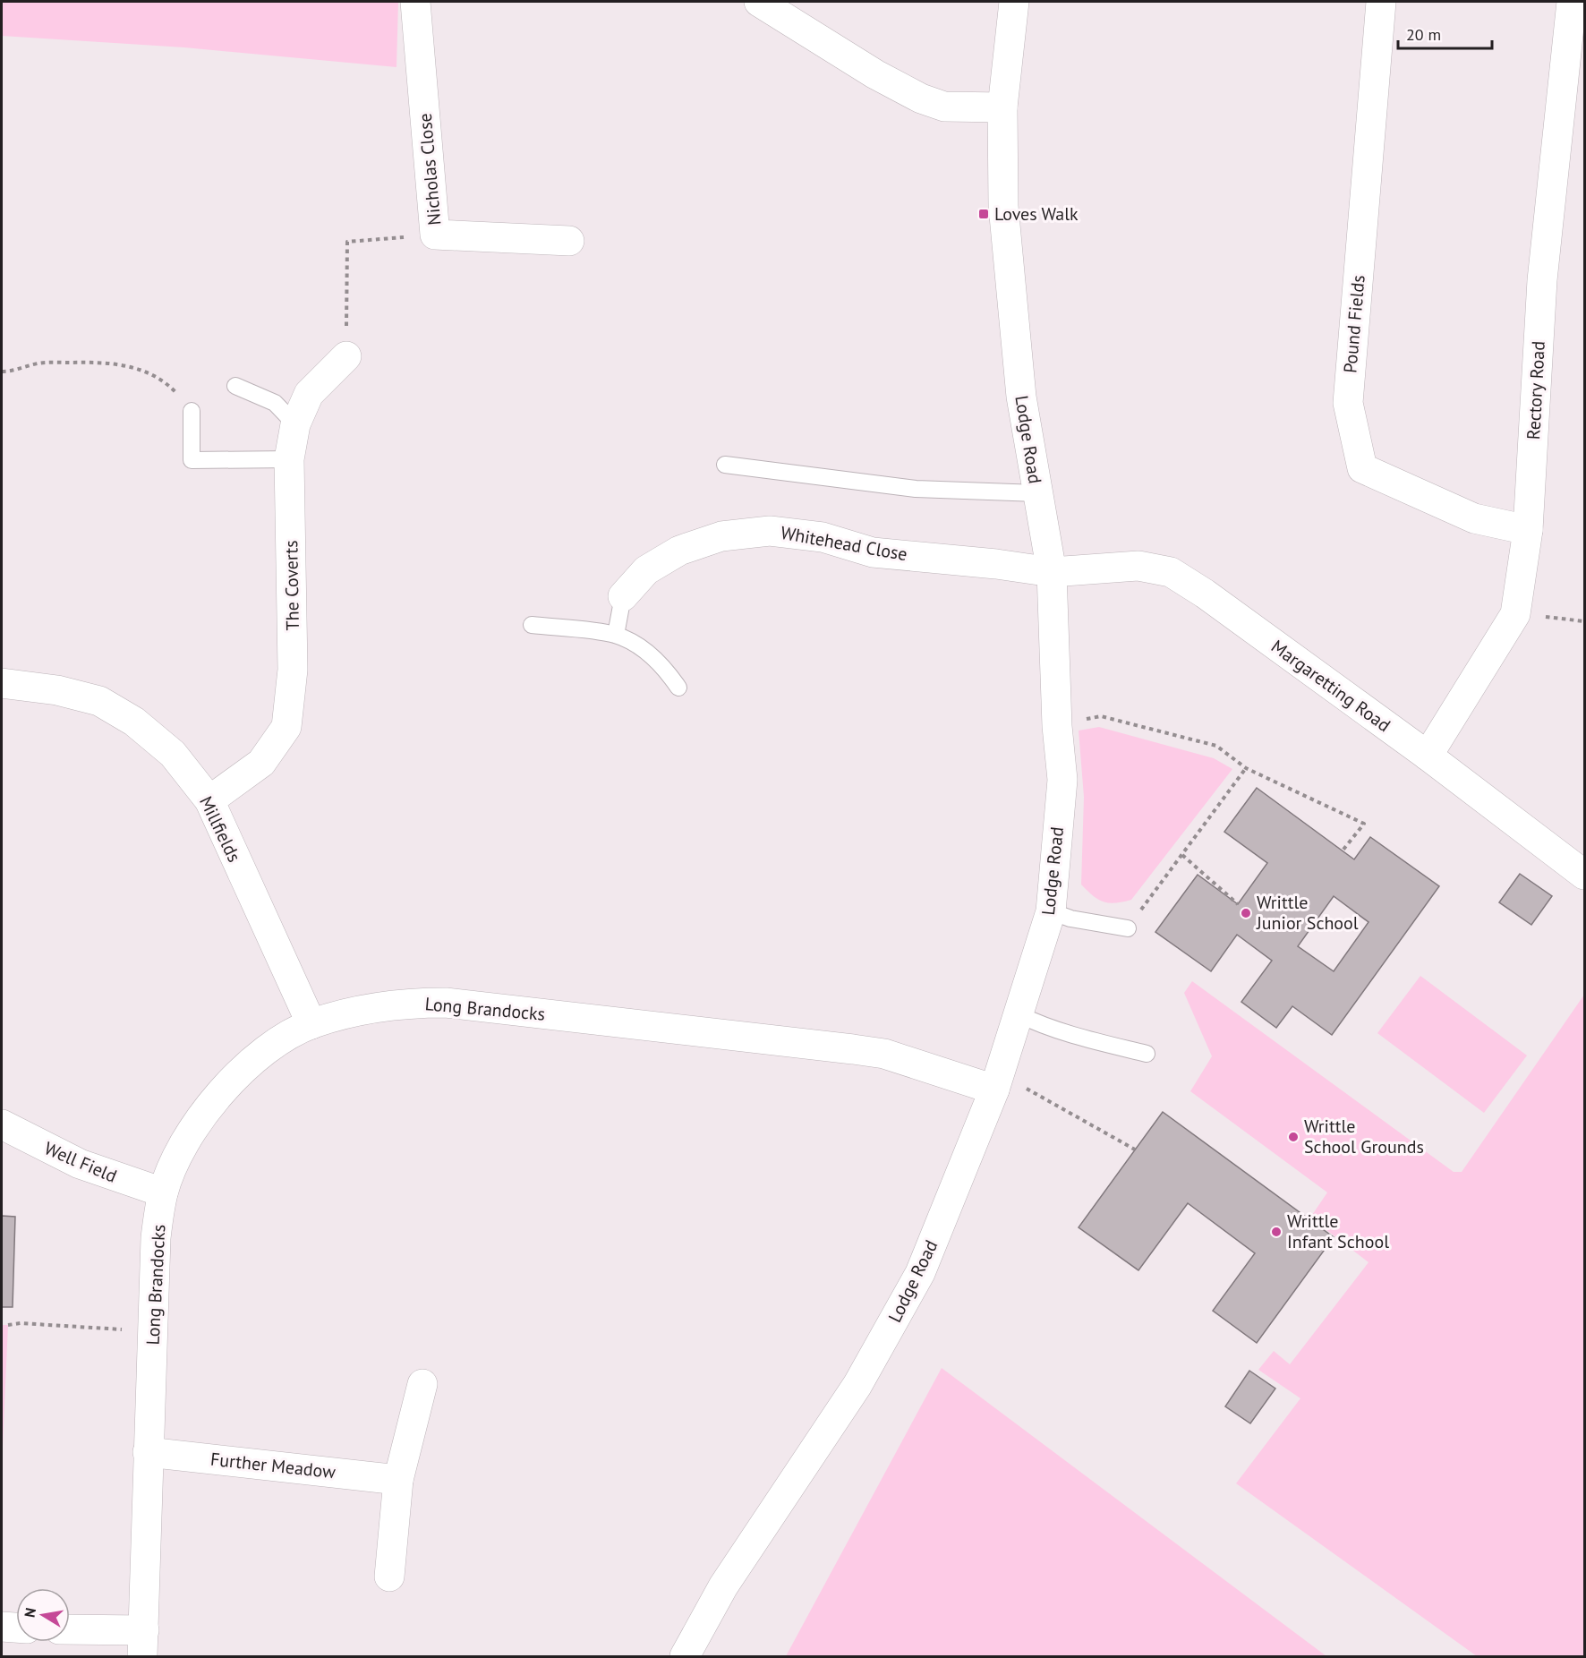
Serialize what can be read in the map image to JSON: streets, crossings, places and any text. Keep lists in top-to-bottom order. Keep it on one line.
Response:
{"streets":{"street":["Nicholas Close","Pound Fields","Rectory Road","Lodge Road","Whitehead Close","The Coverts","Margaretting Road","Millfields","Long Brandocks","Well Field","Further Meadow"]},"crossings":[["Pound Fields","Rectory Road"],["Rectory Road","Margaretting Road"],["Lodge Road","Whitehead Close"],["Lodge Road","Margaretting Road"],["Lodge Road","Long Brandocks"],["Whitehead Close","Margaretting Road"],["The Coverts","Millfields"],["Millfields","Long Brandocks"],["Long Brandocks","Well Field"],["Long Brandocks","Further Meadow"]],"places":{"transit":["Loves Walk"],"other":["Writtle Junior School","Writtle School Grounds","Writtle Infant School"]},"scale_bar":"20 m","north":"left"}
